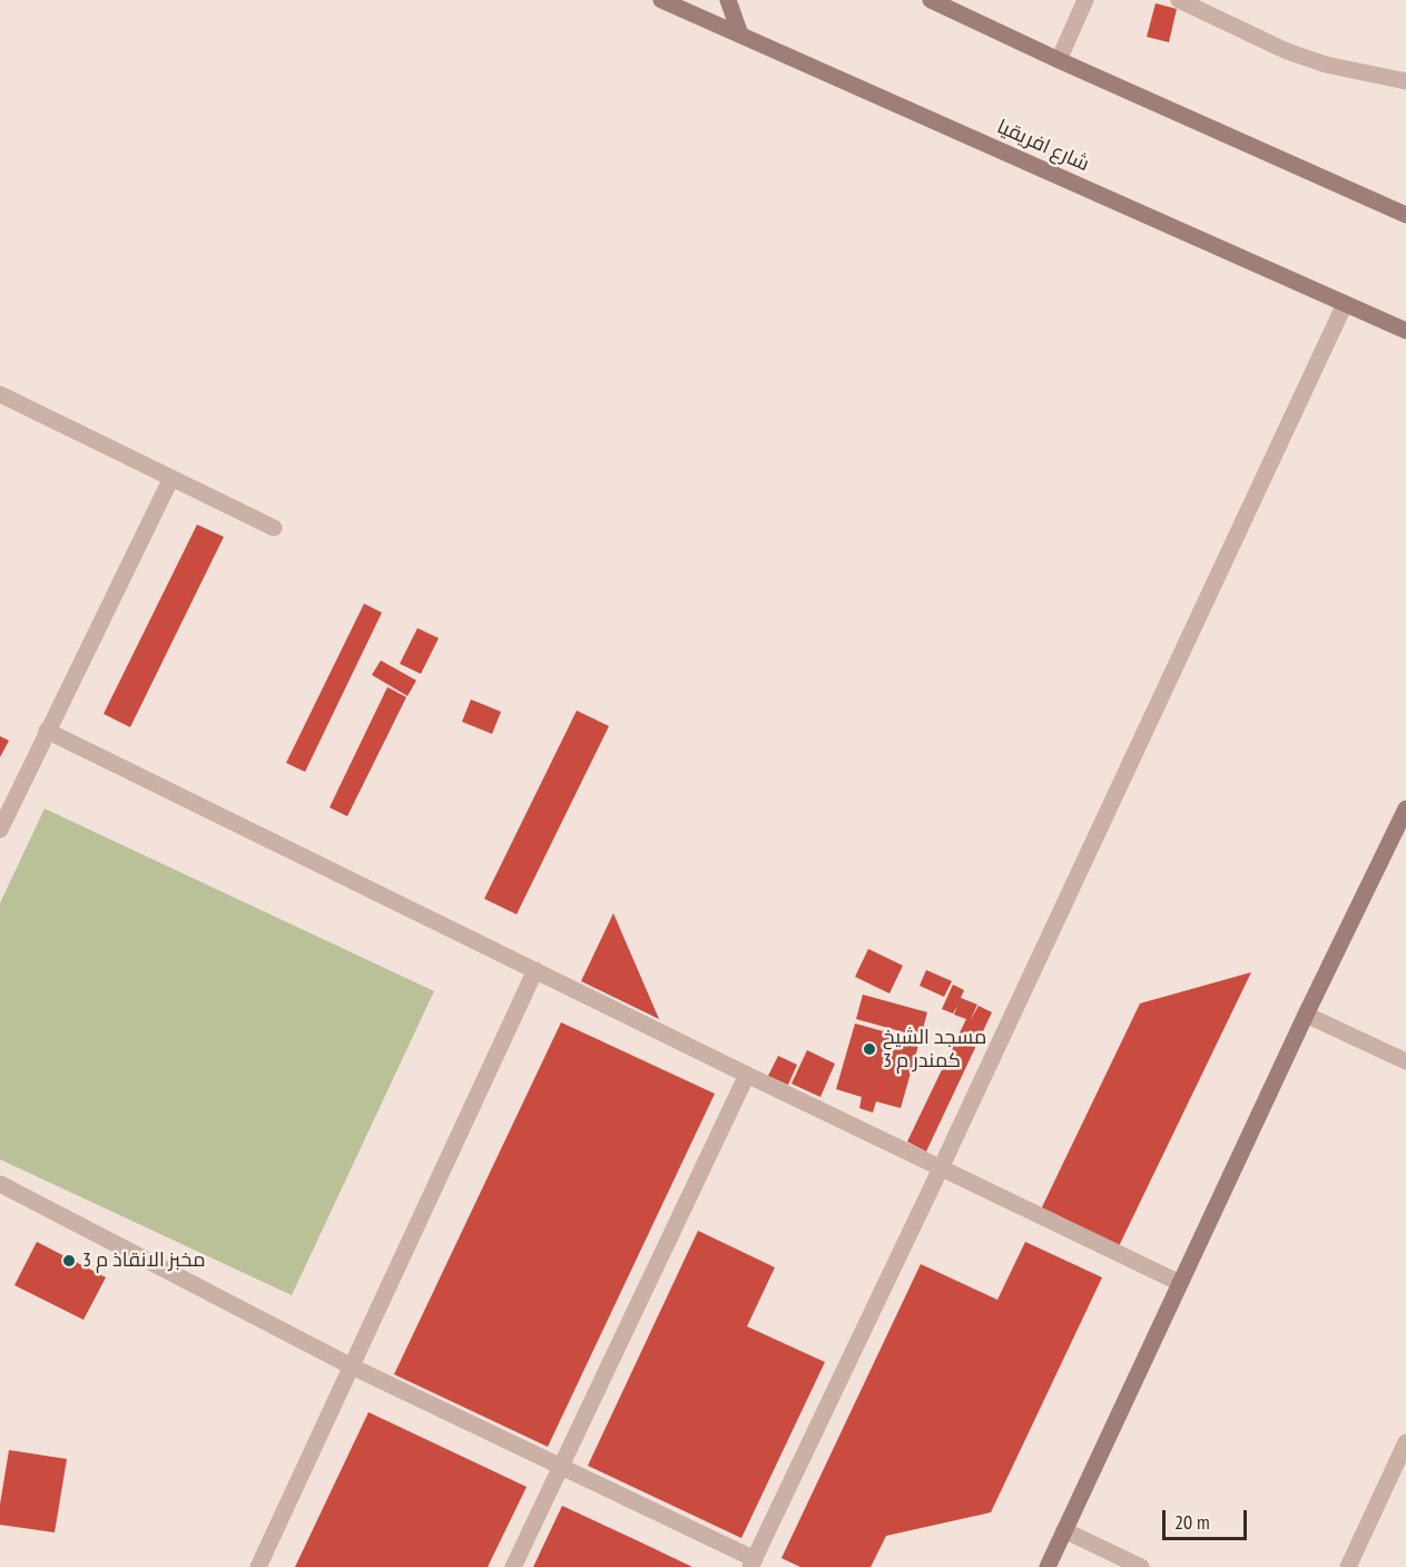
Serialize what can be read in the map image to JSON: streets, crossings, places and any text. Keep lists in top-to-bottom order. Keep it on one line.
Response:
{"streets":{"street":["شارع افريقيا"]},"places":["مسجد الشيخ كمندر م 3","مخبز الانقاذ م 3"],"scale_bar":"20 m"}
